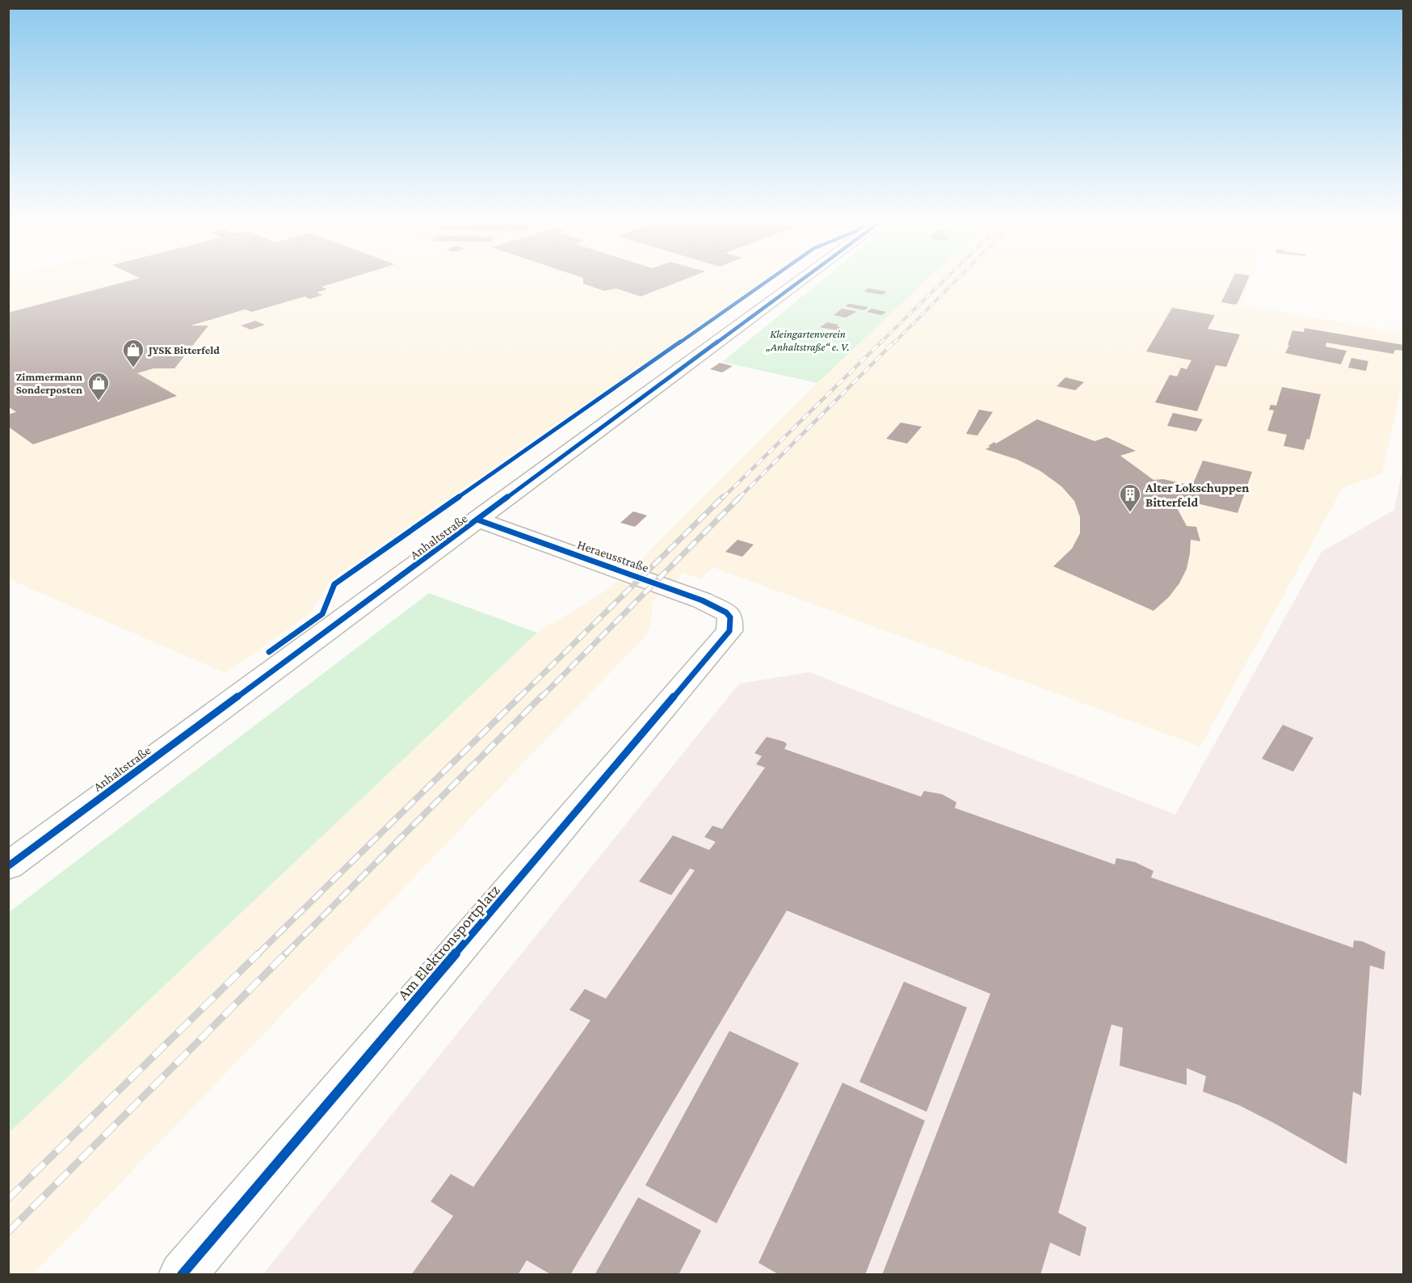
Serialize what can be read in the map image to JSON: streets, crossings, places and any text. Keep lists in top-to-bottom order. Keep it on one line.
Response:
{"streets":{"street":["Anhaltstraße","Heraeusstraße","Am Elektronsportplatz"]},"crossings":[["Anhaltstraße","Heraeusstraße"],["Heraeusstraße","Am Elektronsportplatz"]],"parks":["Kleingartenverein „Anhaltstraße“ e. V."],"places":{"shop":["JYSK Bitterfeld","Zimmermann Sonderposten"],"building":["Alter Lokschuppen Bitterfeld"]}}
